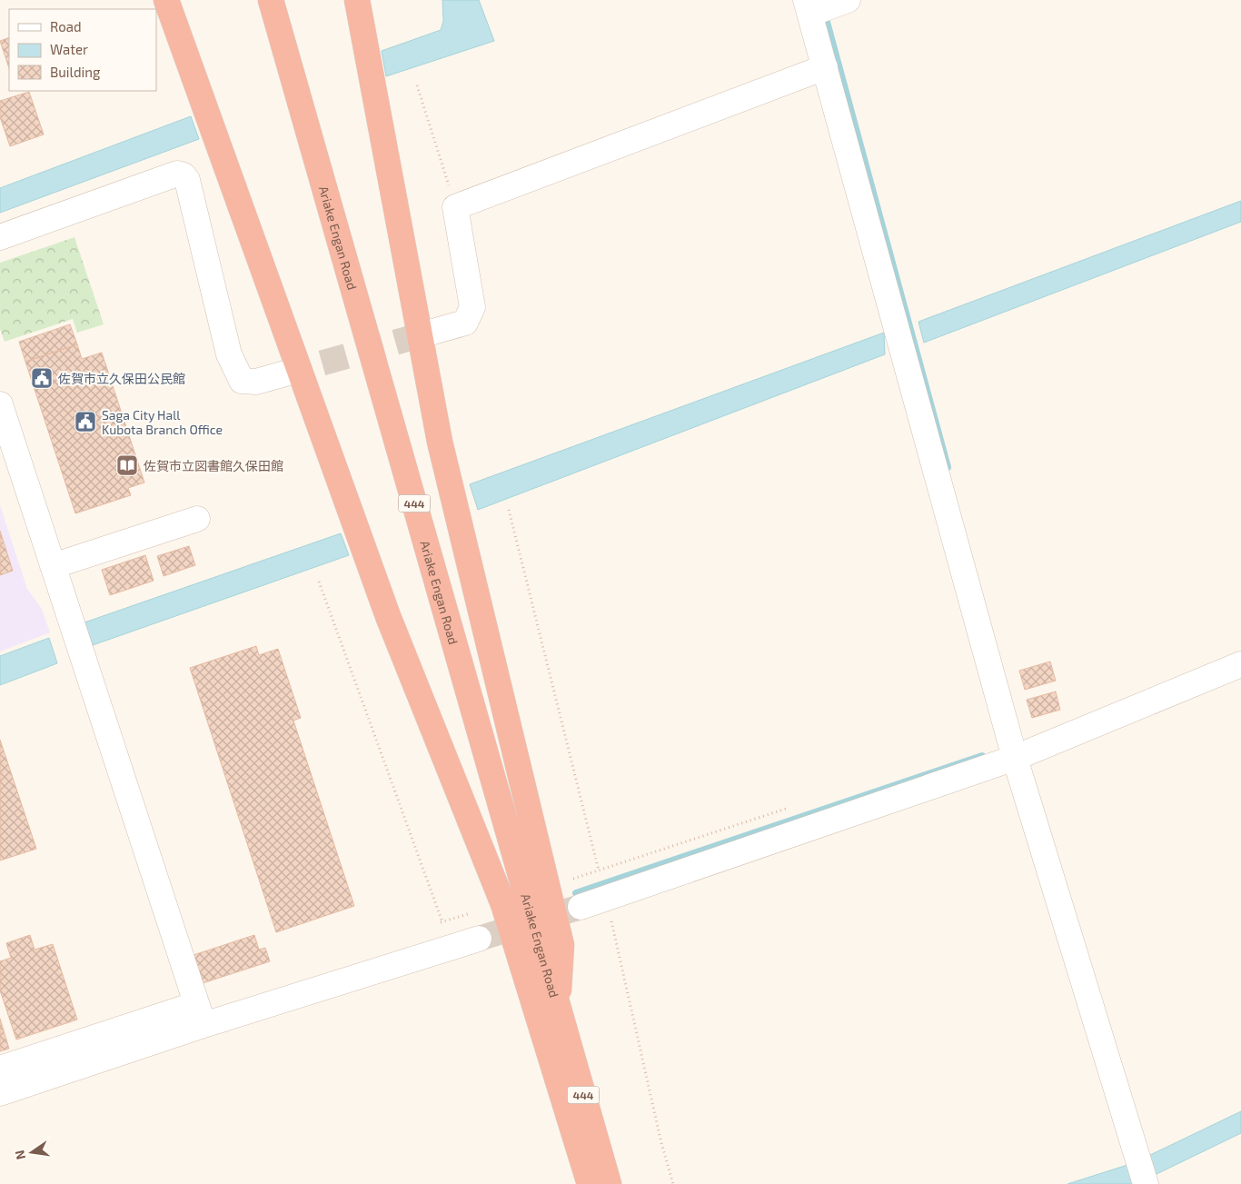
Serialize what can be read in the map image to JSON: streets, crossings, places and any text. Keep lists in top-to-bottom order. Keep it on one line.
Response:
{"streets":{"highway":["Ariake Engan Road","444"]},"places":{"public building":["佐賀市立久保田公民館","Saga City Hall Kubota Branch Office"],"library":["佐賀市立図書館久保田館"]},"legend":["Road","Water","Building"],"north":"left"}
